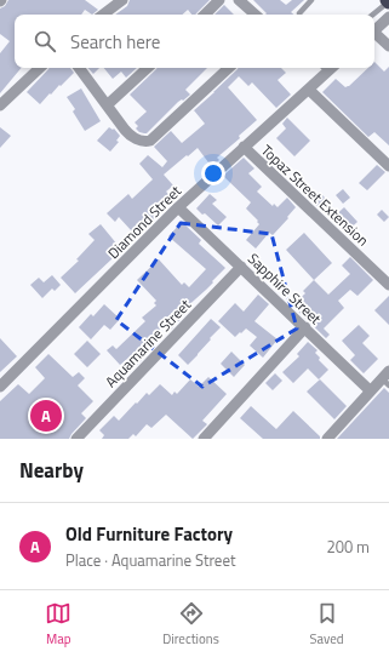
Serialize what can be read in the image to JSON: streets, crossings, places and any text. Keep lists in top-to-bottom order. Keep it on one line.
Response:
{"streets":{"street":["Topaz Street Extension","Diamond Street","Sapphire Street","Aquamarine Street"]},"crossings":[["Topaz Street Extension","Diamond Street"],["Diamond Street","Sapphire Street"],["Sapphire Street","Aquamarine Street"]],"page":{"search":"Search here","pins":"A","heading":"Nearby","list":[{"mark":"A","name":"Old Furniture Factory","note":"Place · Aquamarine Street","value":"200 m"}],"nav":["Map","Directions","Saved"]}}
